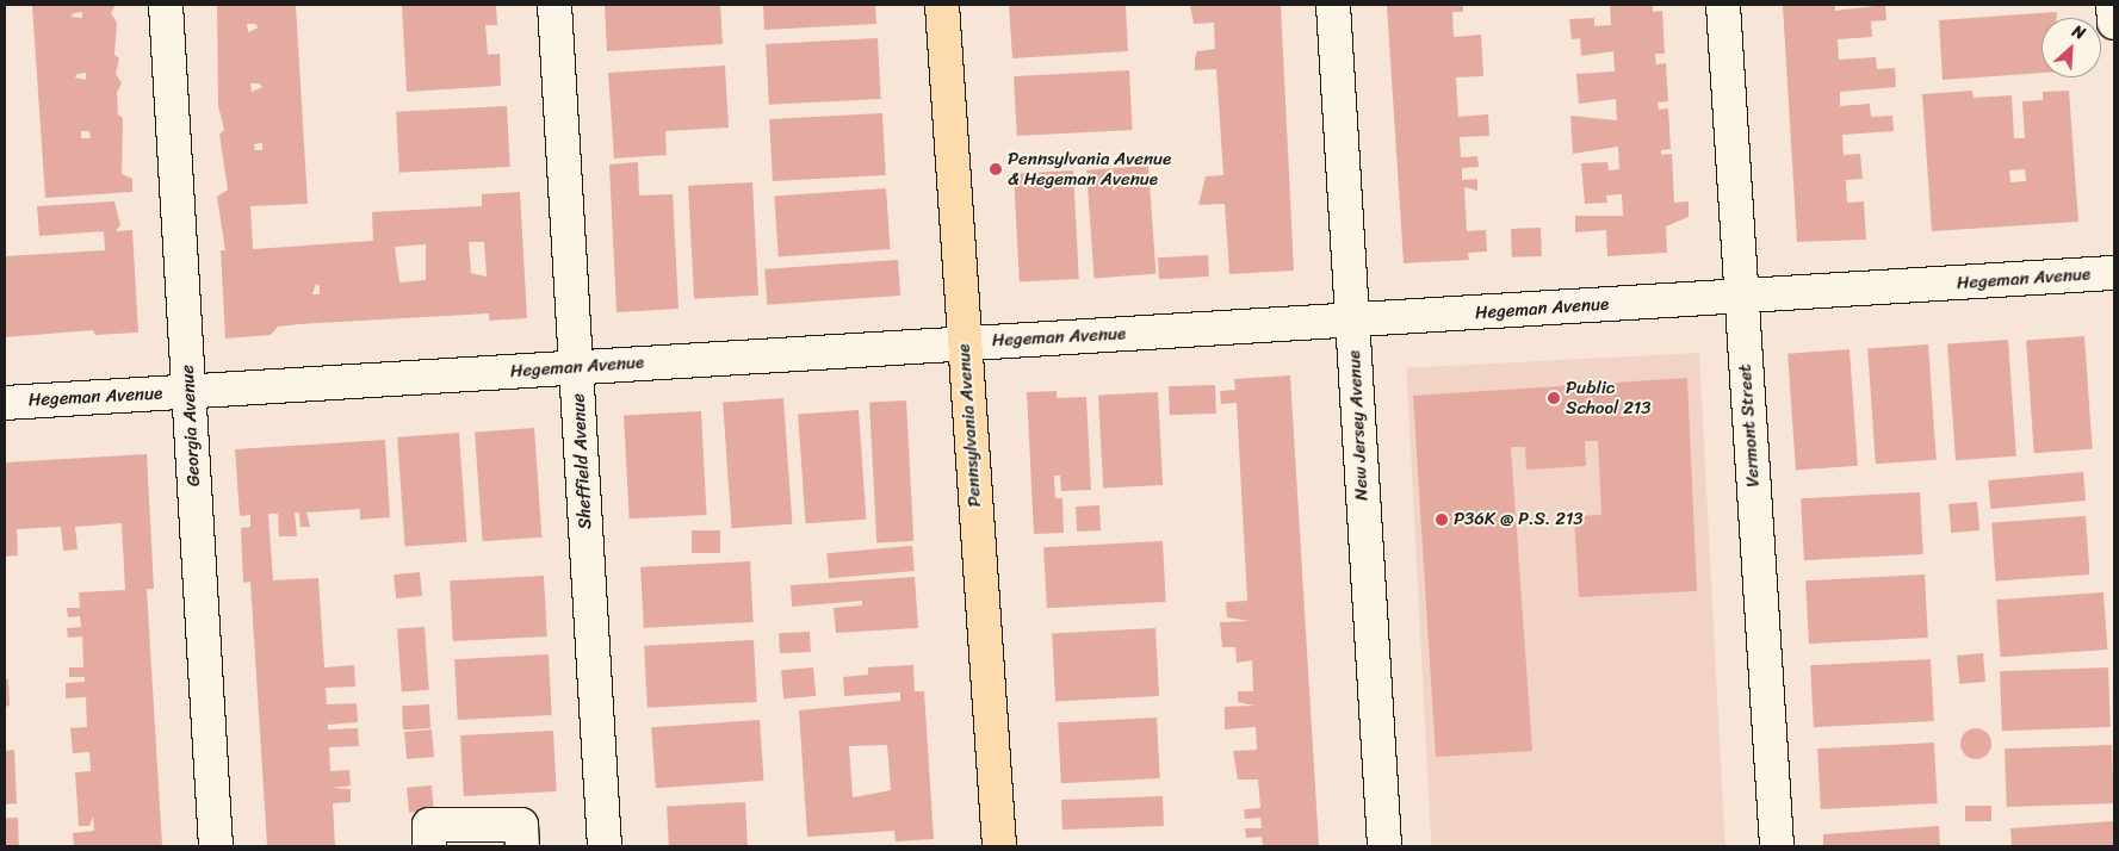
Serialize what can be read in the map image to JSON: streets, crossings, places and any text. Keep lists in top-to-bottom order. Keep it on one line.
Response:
{"streets":{"main road":["Pennsylvania Avenue"],"street":["Hegeman Avenue","Georgia Avenue","New Jersey Avenue","Vermont Street","Sheffield Avenue"]},"crossings":[["Hegeman Avenue","Georgia Avenue"],["Hegeman Avenue","Pennsylvania Avenue"],["Hegeman Avenue","New Jersey Avenue"],["Hegeman Avenue","Vermont Street"],["Hegeman Avenue","Sheffield Avenue"]],"places":["Pennsylvania Avenue & Hegeman Avenue","Public School 213","P36K @ P.S. 213"],"north":"top right"}
